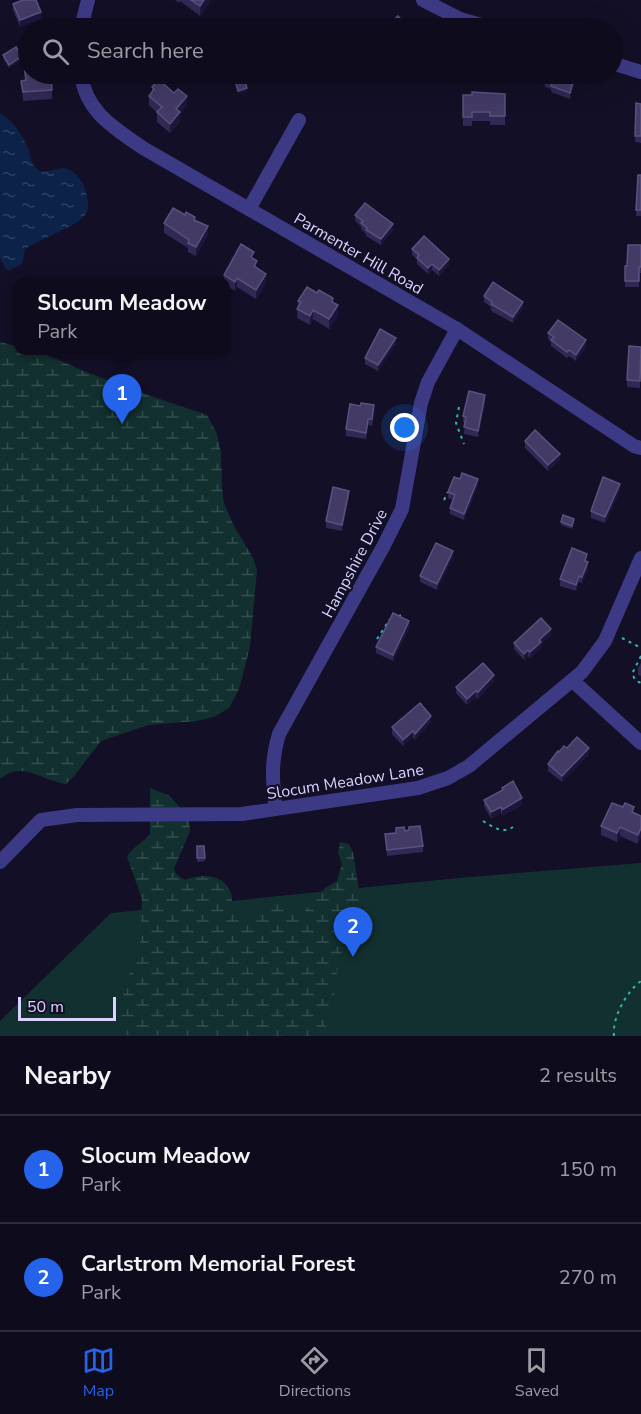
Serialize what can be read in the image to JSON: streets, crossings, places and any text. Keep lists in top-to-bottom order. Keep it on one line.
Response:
{"streets":{"street":["Parmenter Hill Road","Hampshire Drive","Slocum Meadow Lane"]},"crossings":[["Parmenter Hill Road","Hampshire Drive"],["Hampshire Drive","Slocum Meadow Lane"]],"scale_bar":"50 m","page":{"search":"Search here","popup":["Slocum Meadow","Park"],"pins":["1","2"],"scale":"50 m","heading":["Nearby","2 results"],"list":[{"mark":"1","name":"Slocum Meadow","note":"Park","value":"150 m"},{"mark":"2","name":"Carlstrom Memorial Forest","note":"Park","value":"270 m"}],"nav":["Map","Directions","Saved"]}}
